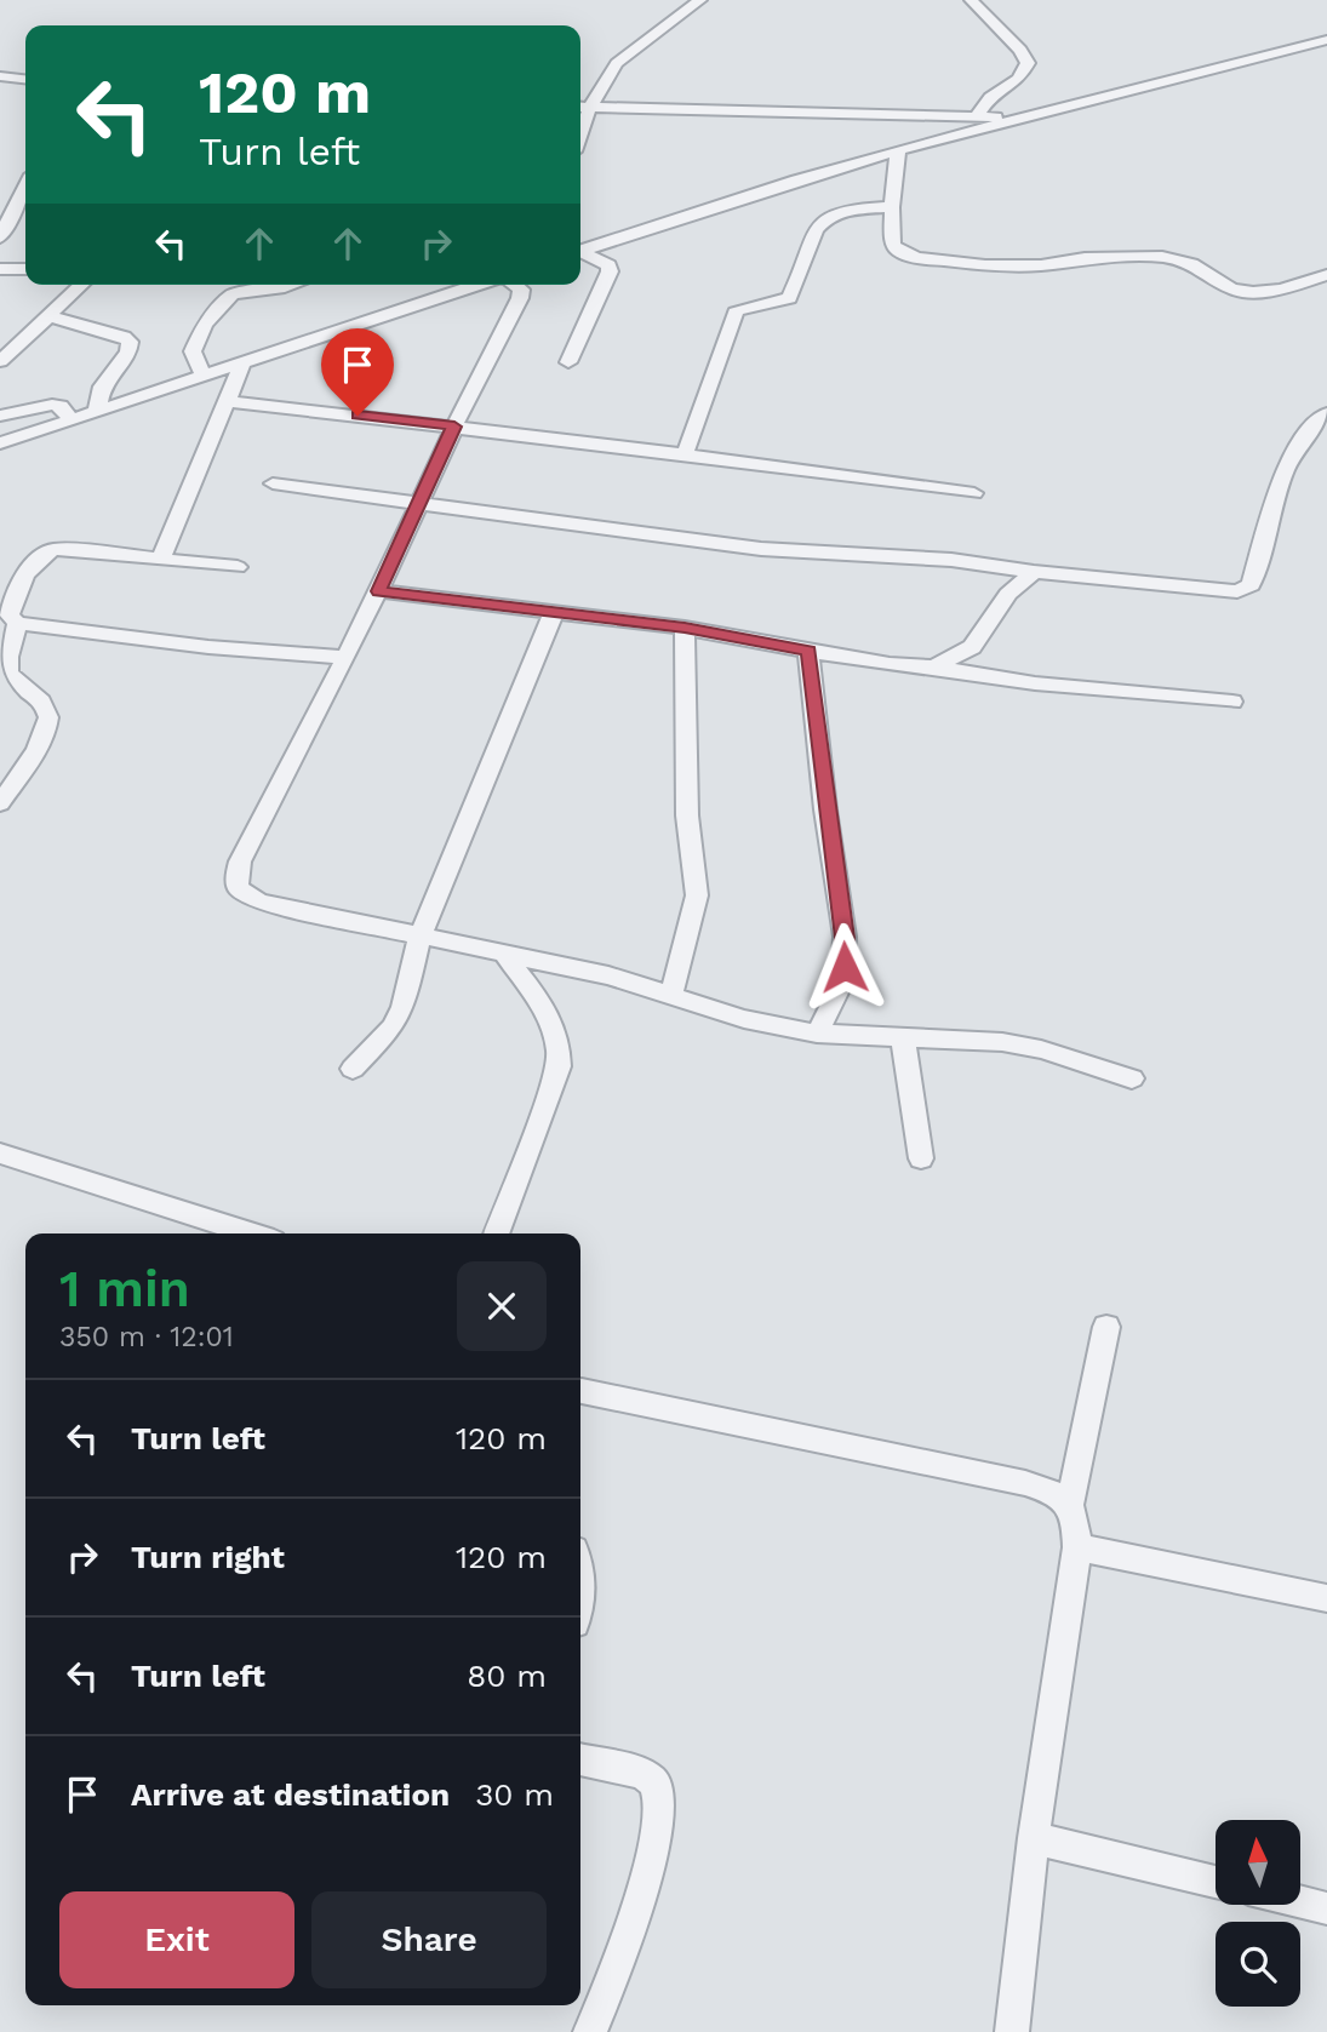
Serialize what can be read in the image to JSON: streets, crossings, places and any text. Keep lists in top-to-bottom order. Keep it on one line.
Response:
{"north":"top","page":{"turn":["120 m","Turn left"],"heading":["1 min","350 m · 12:01"],"list":[{"name":"Turn left","value":"120 m"},{"name":"Turn right","value":"120 m"},{"name":"Turn left","value":"80 m"},{"name":"Arrive at destination","value":"30 m"}],"buttons":["Exit","Share"]}}
